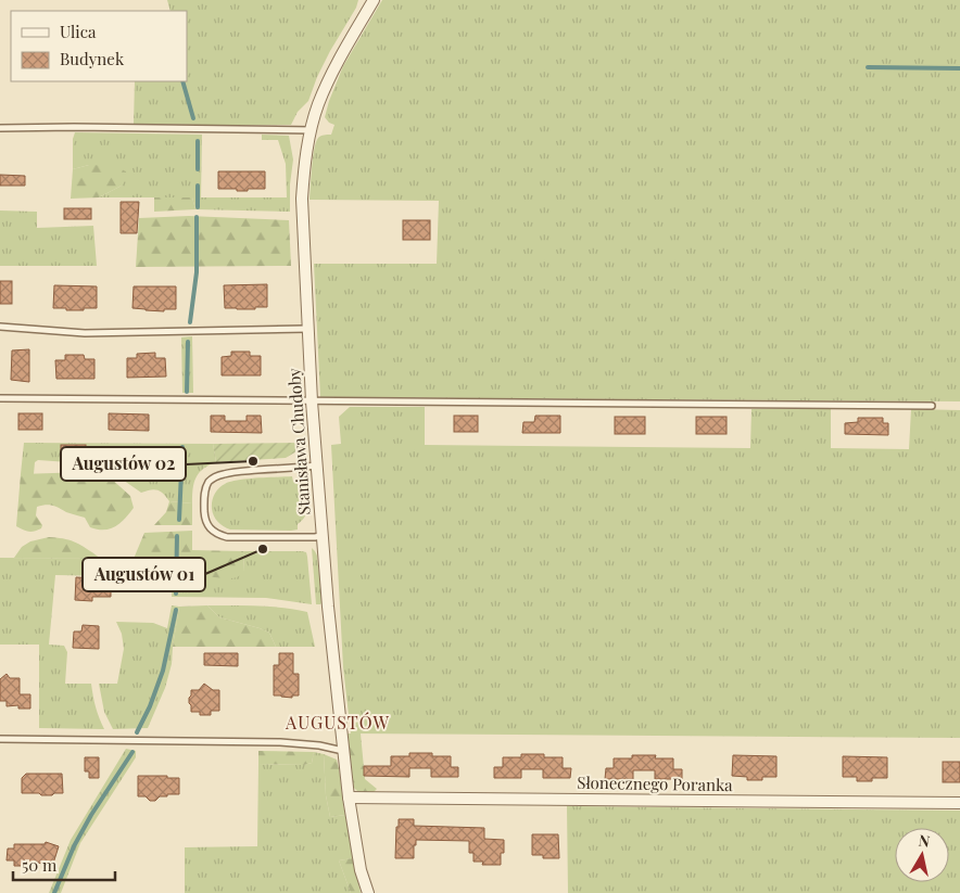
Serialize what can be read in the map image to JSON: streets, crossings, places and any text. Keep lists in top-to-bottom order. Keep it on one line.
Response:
{"streets":{"street":["Stanisława Chudoby","Słonecznego Poranka"]},"crossings":[["Stanisława Chudoby","Słonecznego Poranka"]],"districts":["AUGUSTÓW"],"places":["Augustów 02","Augustów 01"],"legend":["Ulica","Budynek"],"scale_bar":"50 m","north":"top"}
